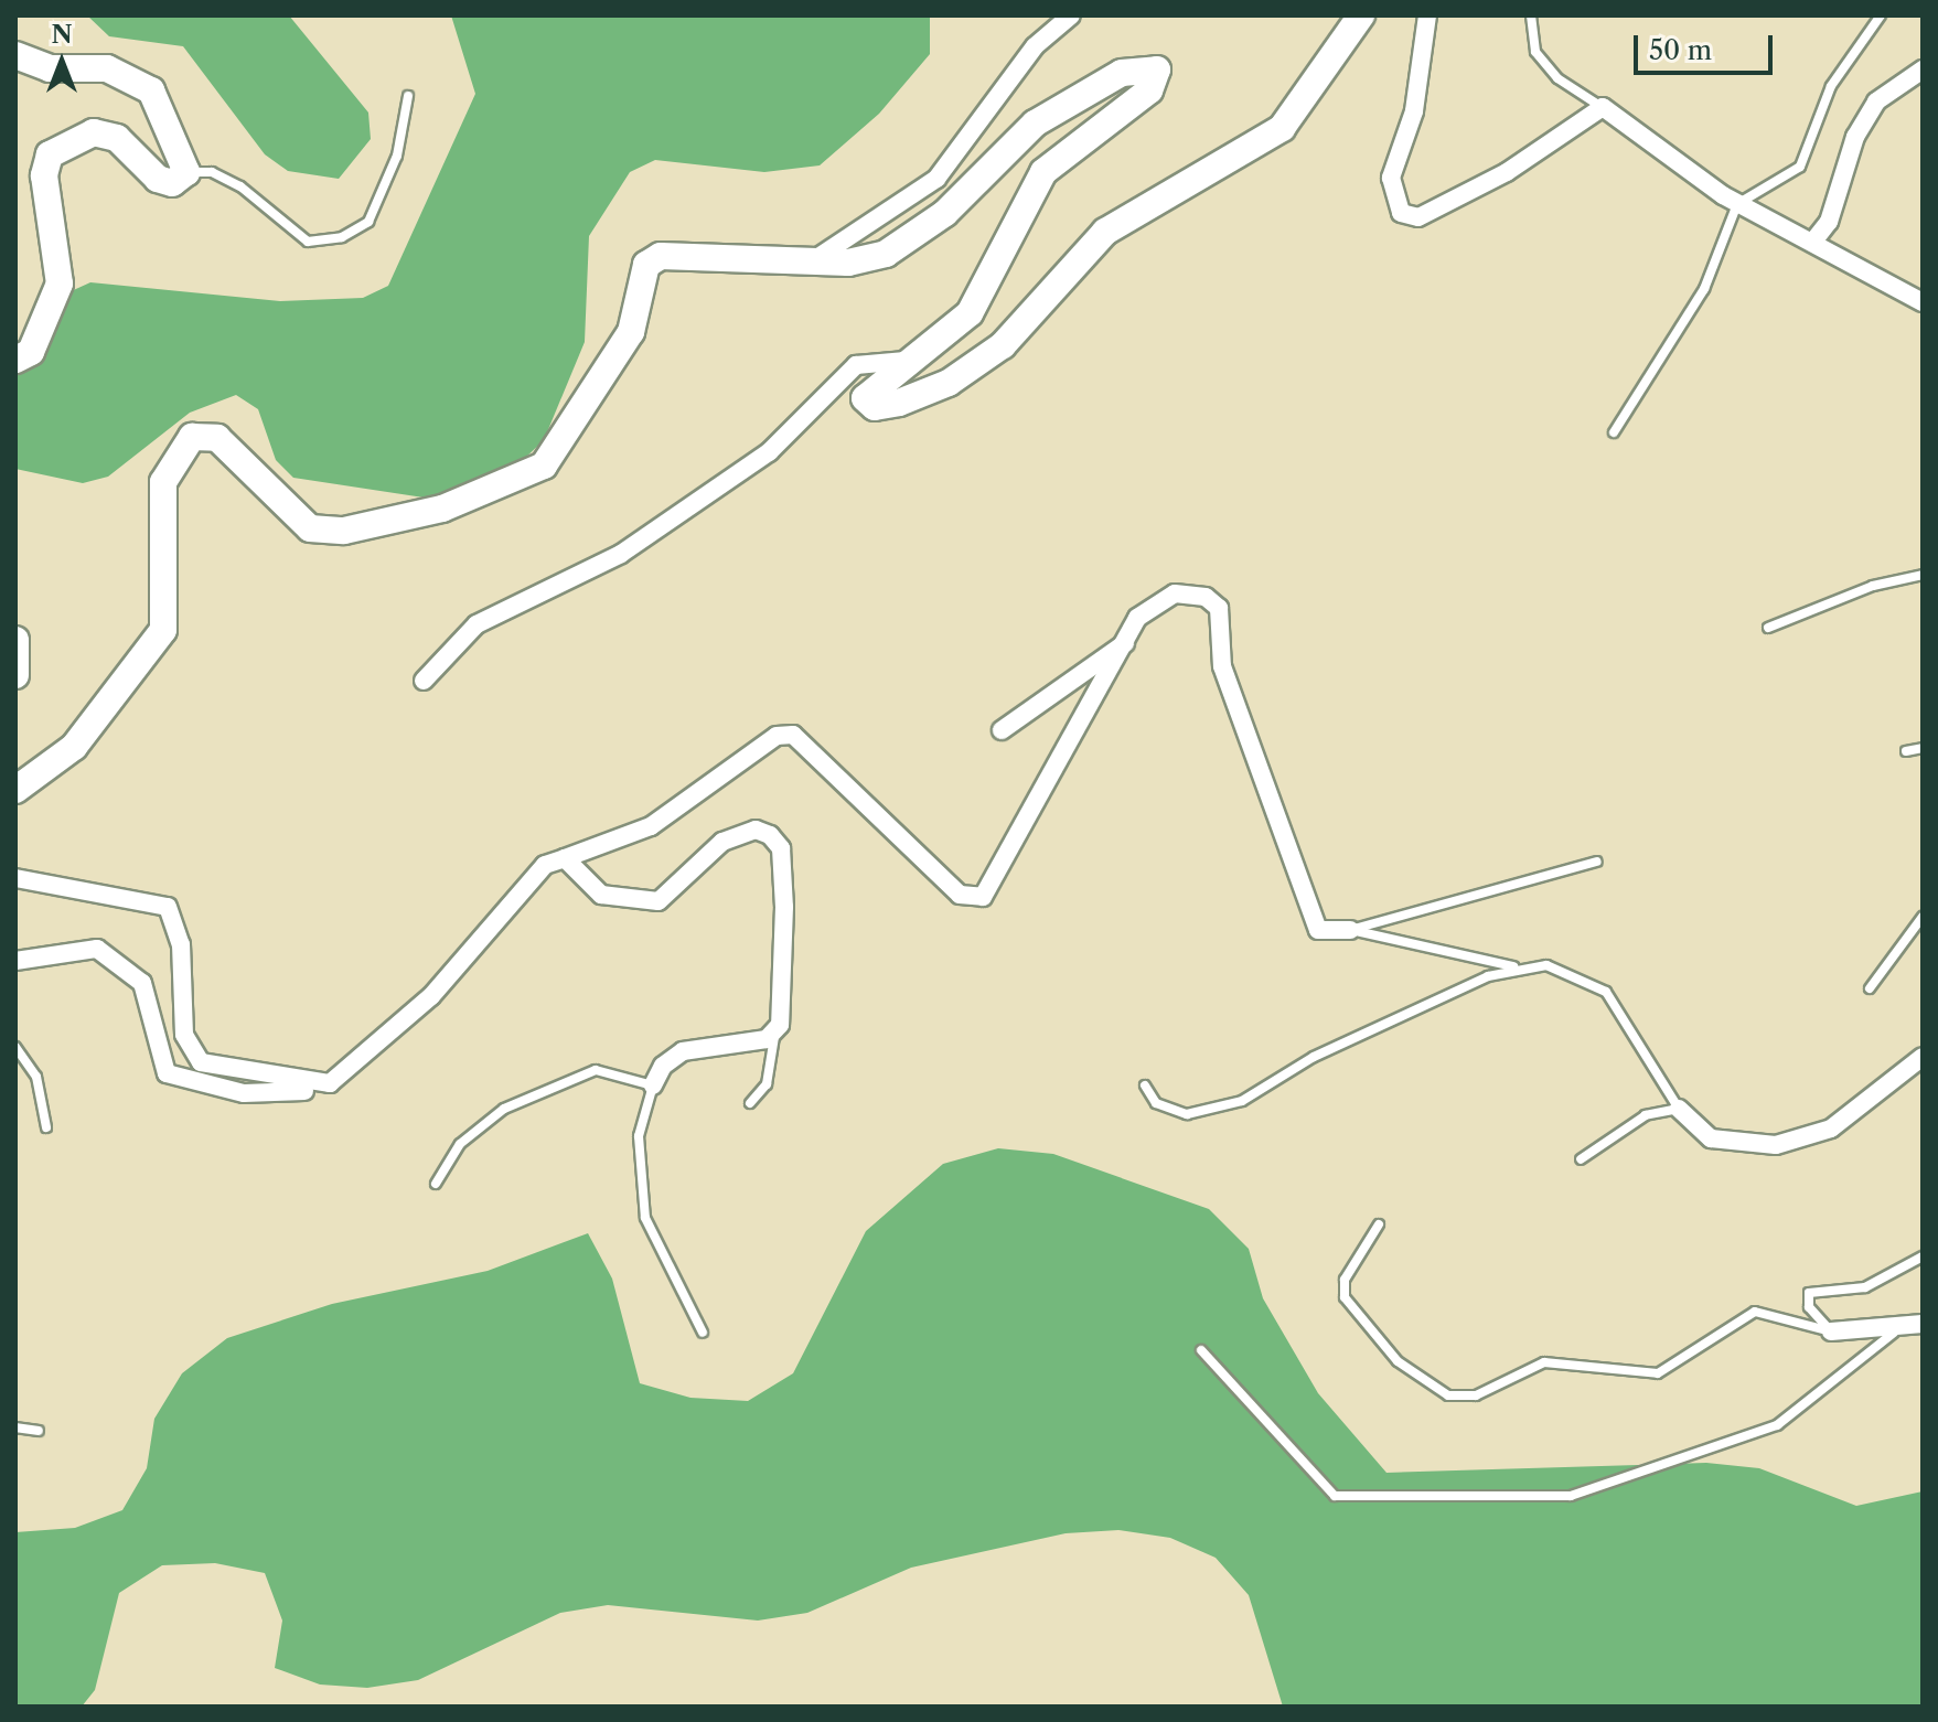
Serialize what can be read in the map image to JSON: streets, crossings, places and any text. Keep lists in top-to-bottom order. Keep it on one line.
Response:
{"scale_bar":"50 m","north":"top"}
